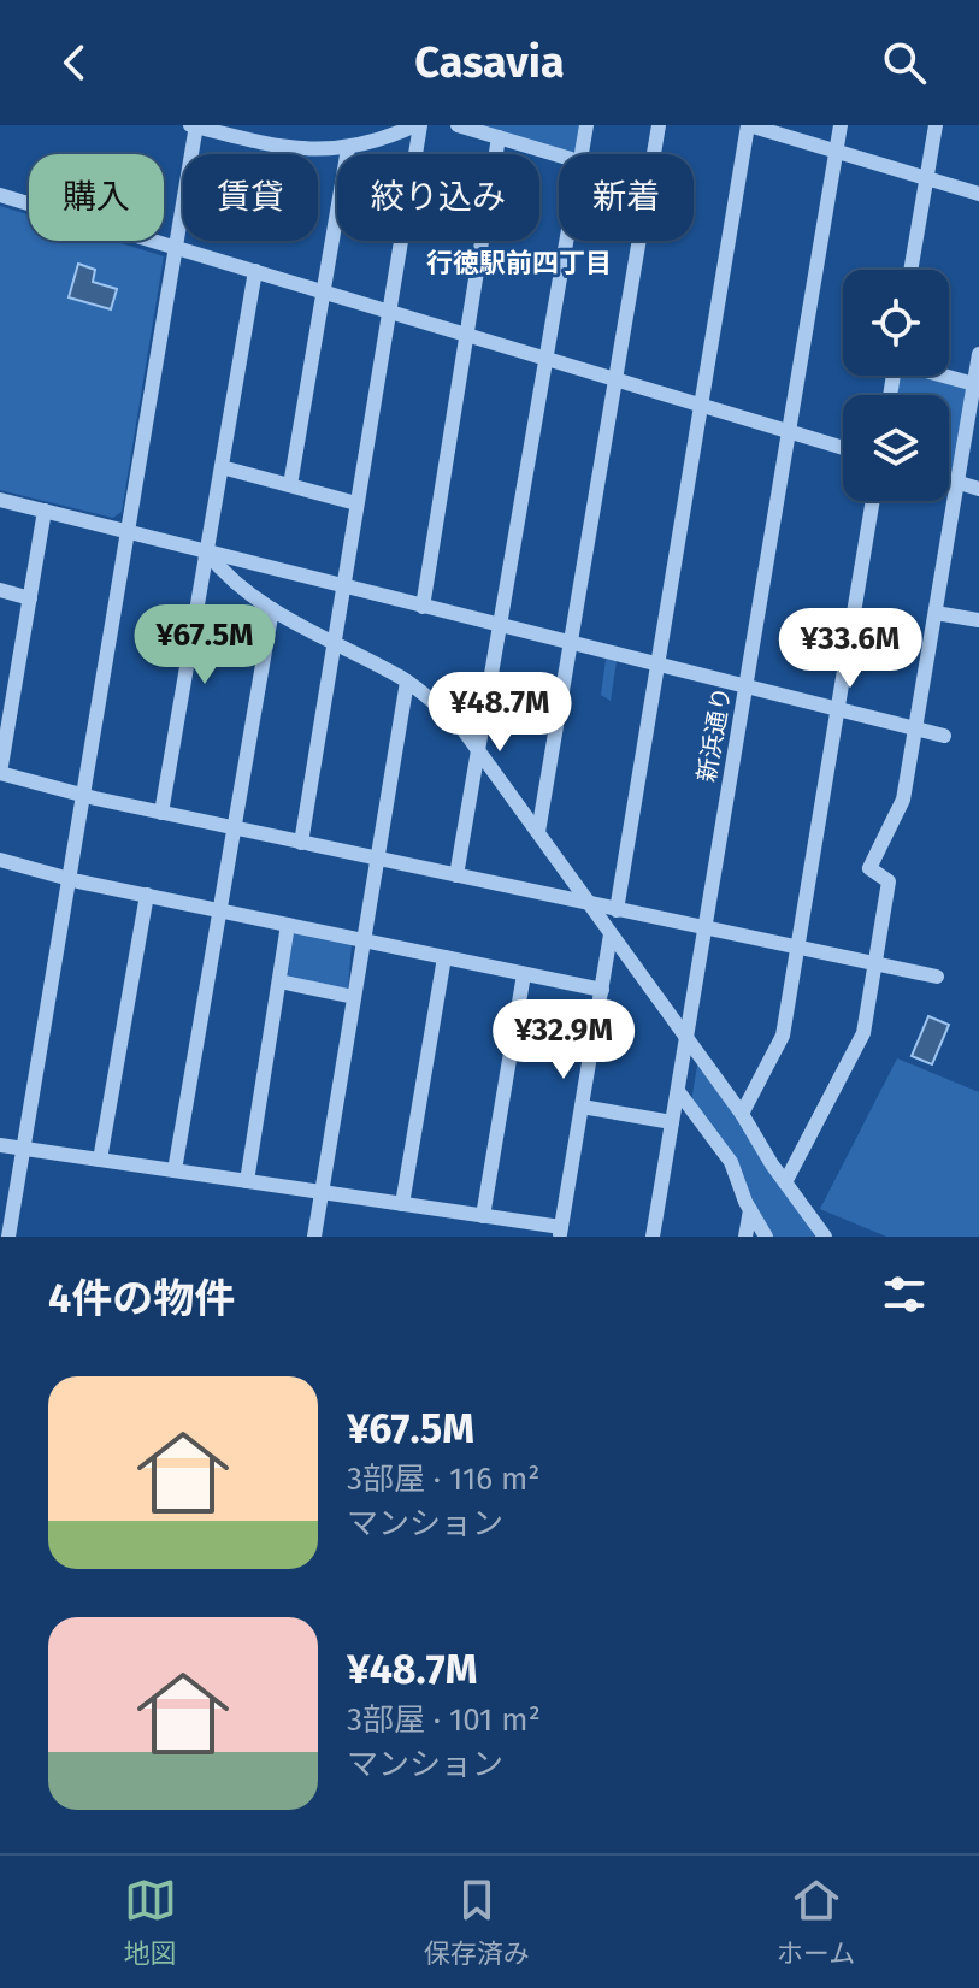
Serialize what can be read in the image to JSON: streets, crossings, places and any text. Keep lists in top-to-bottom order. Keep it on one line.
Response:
{"streets":{"street":["新浜通り"]},"districts":["行徳駅前四丁目"],"page":{"header":"Casavia","chip":["購入","賃貸","絞り込み","新着"],"price":["¥67.5M","¥33.6M","¥48.7M","¥32.9M"],"heading":"4件の物件","list":[{"name":"¥67.5M","note":"3部屋 · 116 m² · マンション"},{"name":"¥48.7M","note":"3部屋 · 101 m² · マンション"}],"tabs":["地図","保存済み","ホーム"]}}
